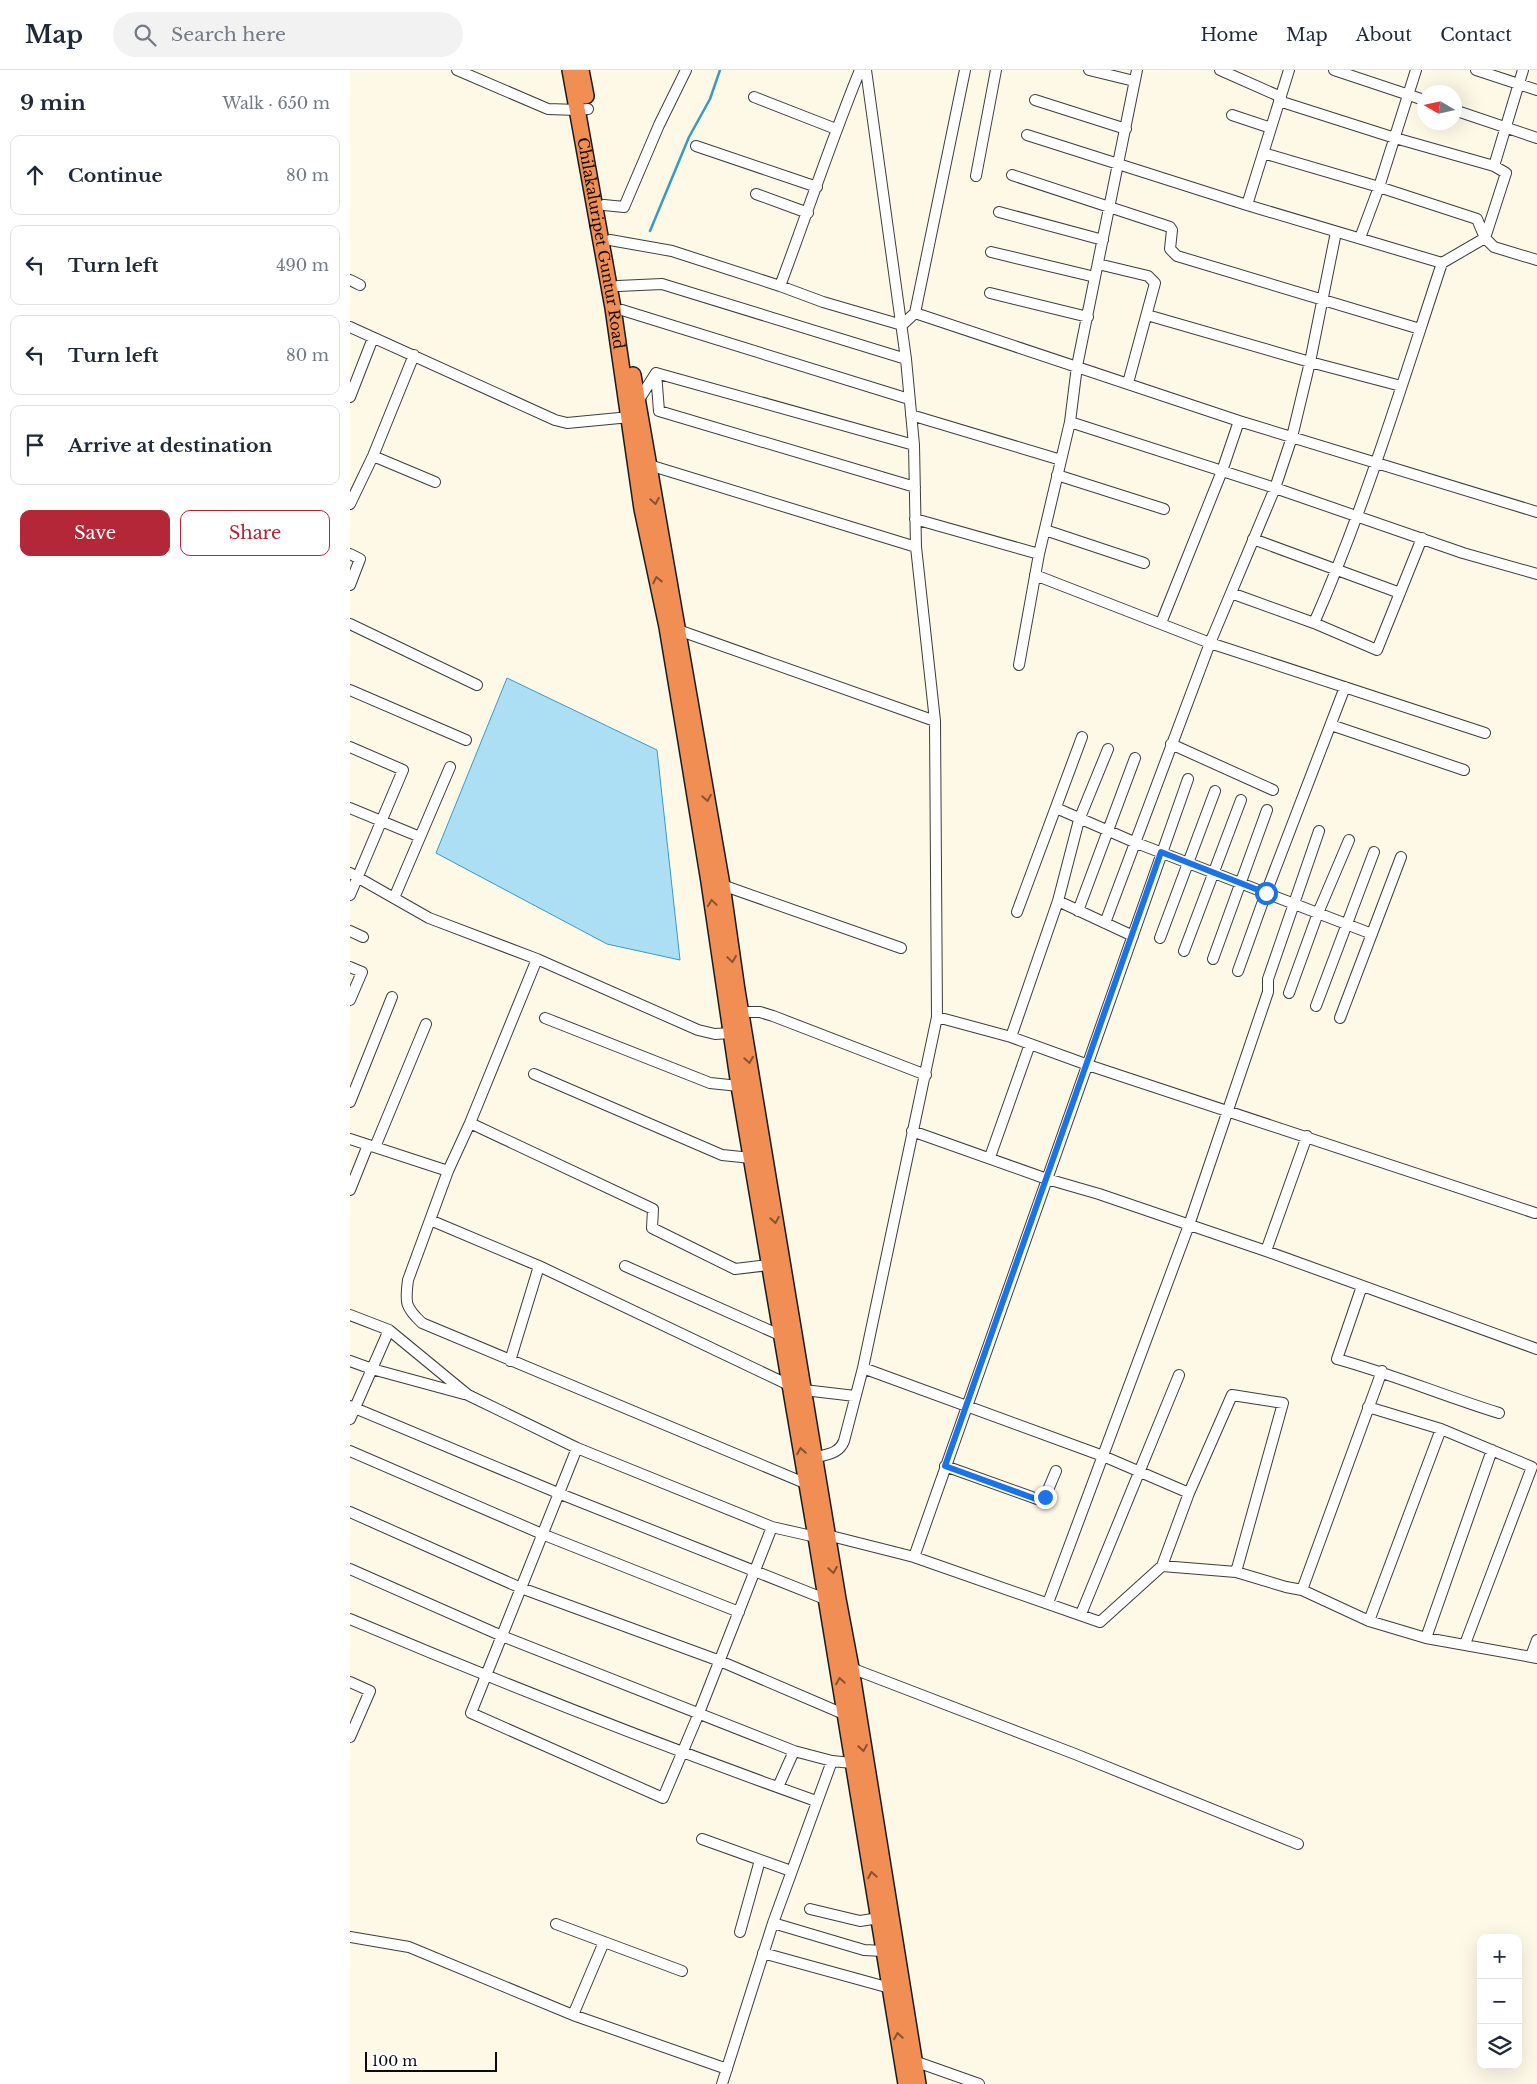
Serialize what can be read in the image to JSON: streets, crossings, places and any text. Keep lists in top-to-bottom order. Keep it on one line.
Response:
{"streets":{"highway":["Chilakaluripet Guntur Road"]},"scale_bar":"100 m","north":"left","page":{"header":"Map","search":"Search here","nav":["Home","Map","About","Contact"],"heading":["9 min","Walk · 650 m"],"list":[["Continue","80 m"],["Turn left","490 m"],["Turn left","80 m"],"Arrive at destination"],"buttons":["Save","Share"],"map_buttons":["+","−"],"scale":"100 m"}}
